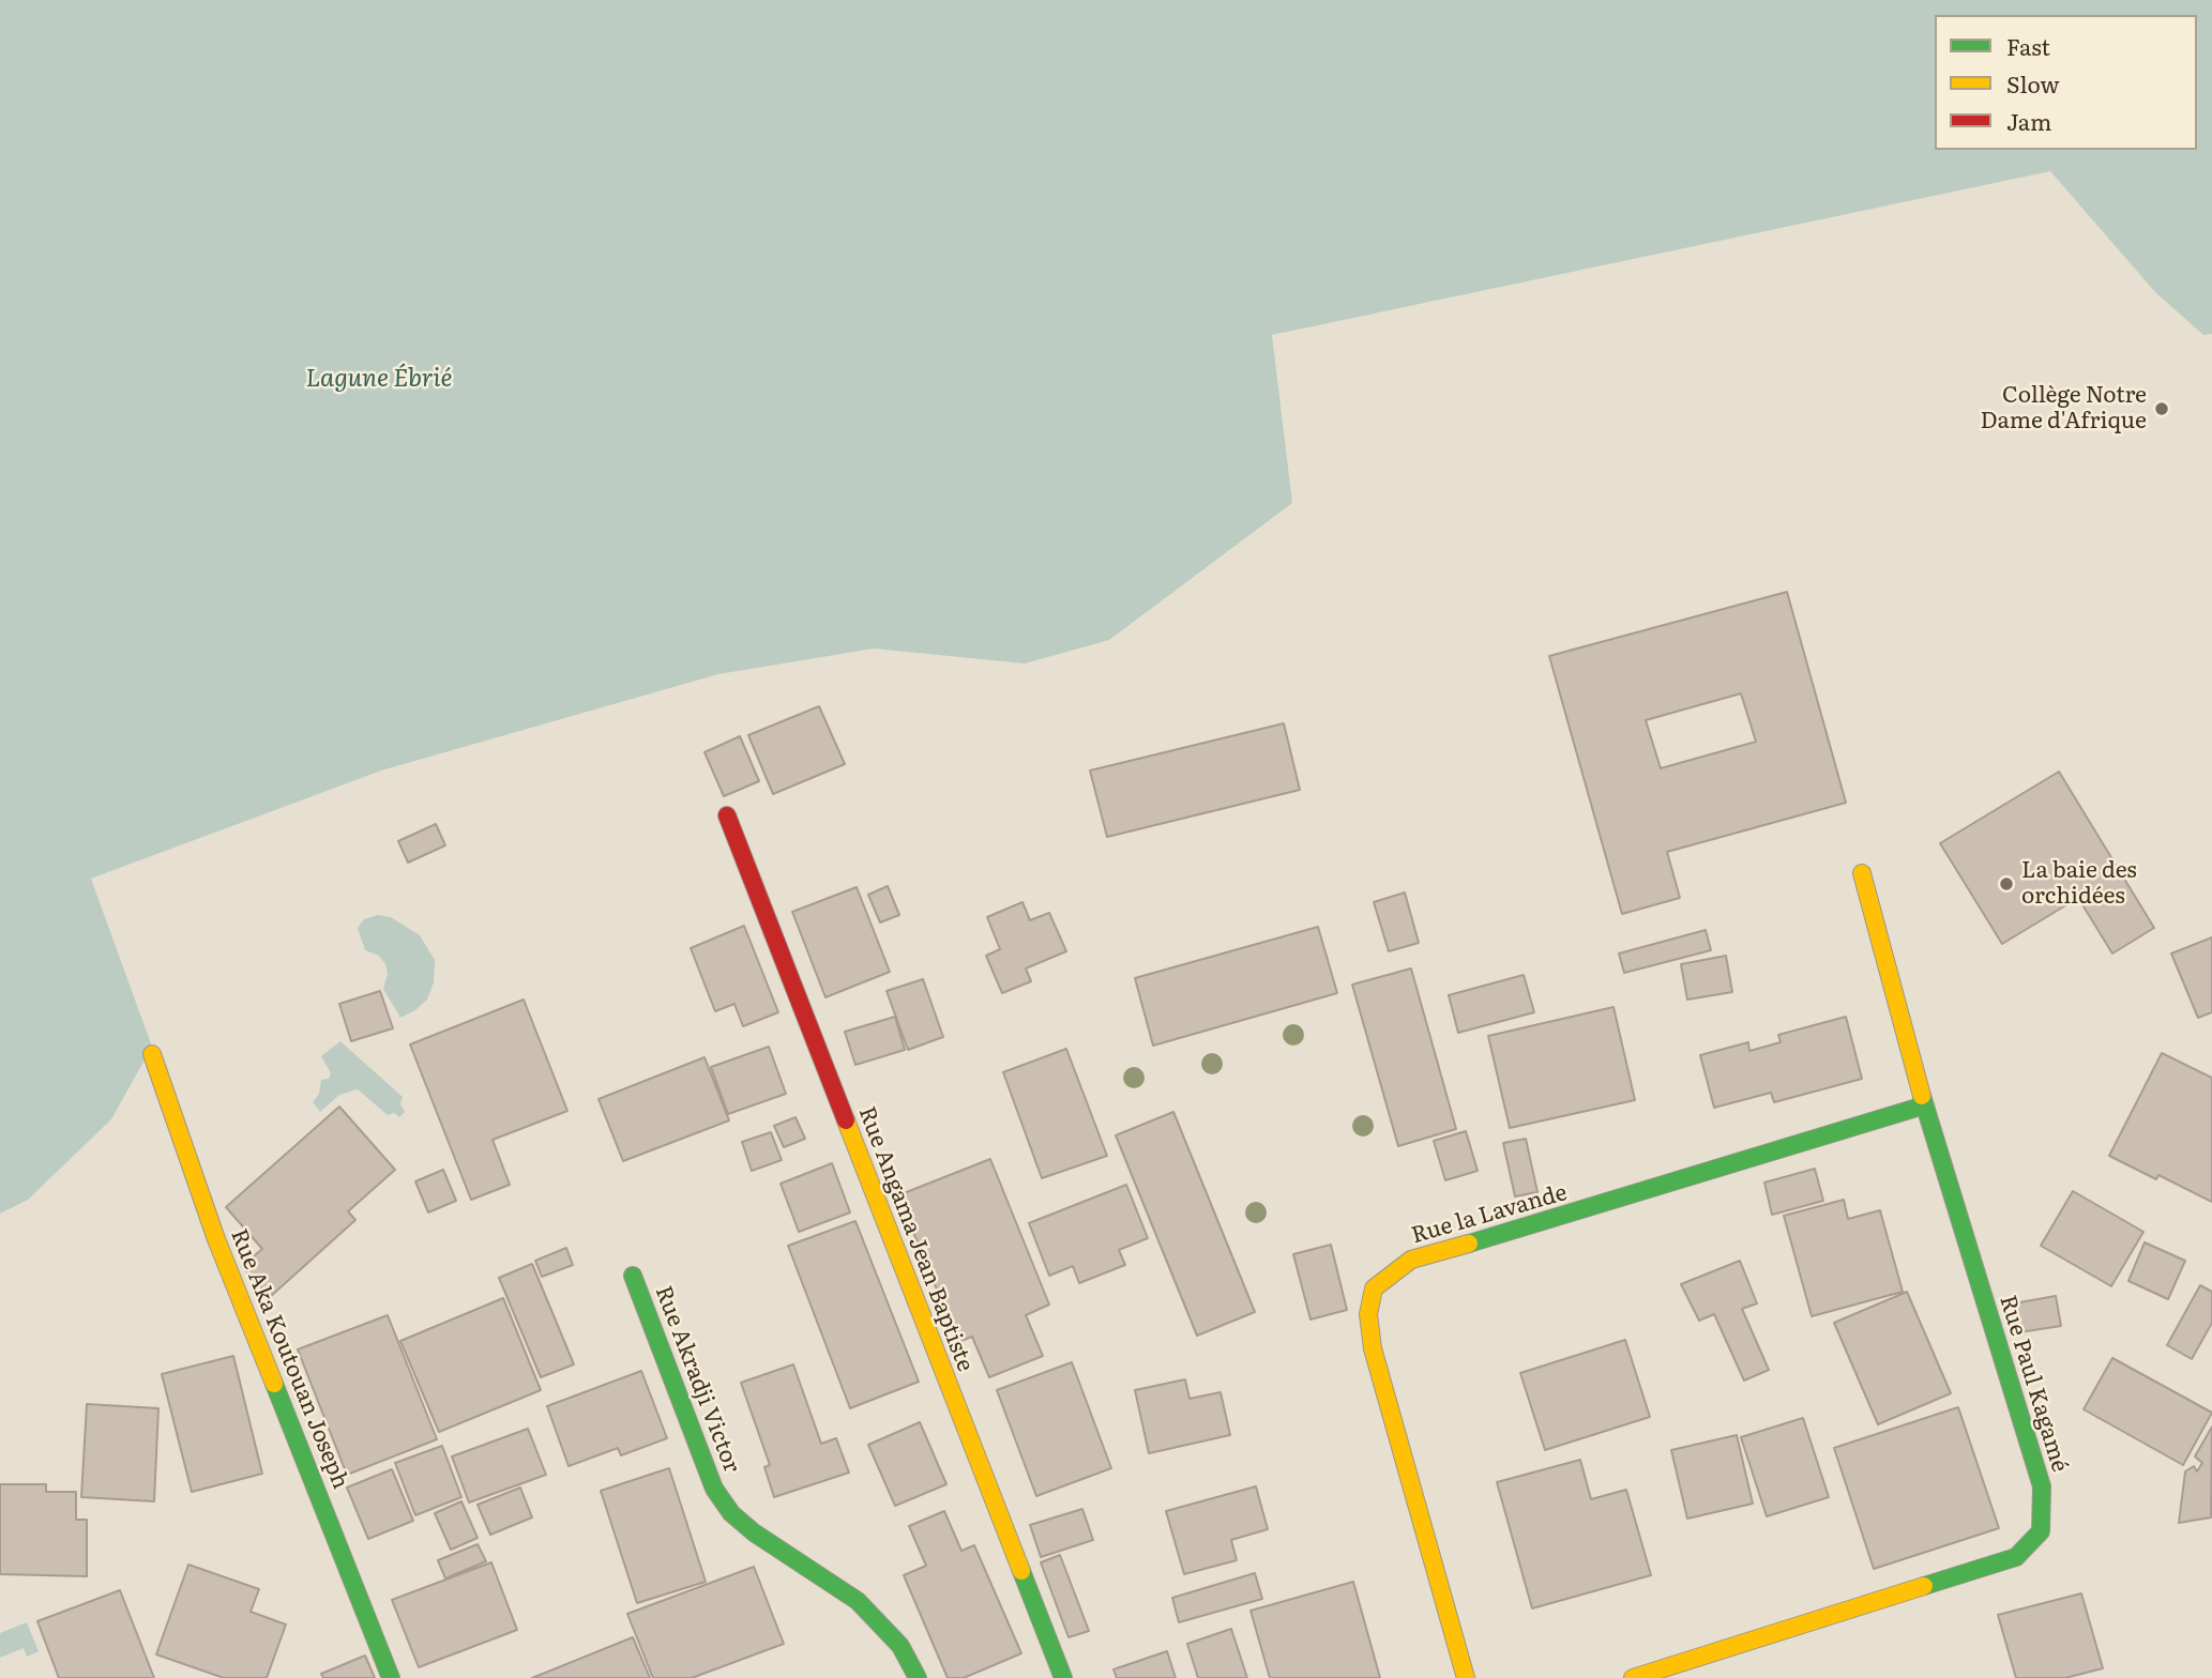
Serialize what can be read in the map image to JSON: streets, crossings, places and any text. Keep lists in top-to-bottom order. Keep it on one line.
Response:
{"streets":{"street":["Rue la Lavande","Rue Angama Jean Baptiste","Rue Aka Koutouan Joseph","Rue Akradji Victor","Rue Paul Kagamé"]},"crossings":[["Rue la Lavande","Rue Paul Kagamé"]],"water":["Lagune Ébrié"],"places":["Collège Notre Dame d'Afrique","La baie des orchidées"],"legend":["Fast","Slow","Jam"]}
